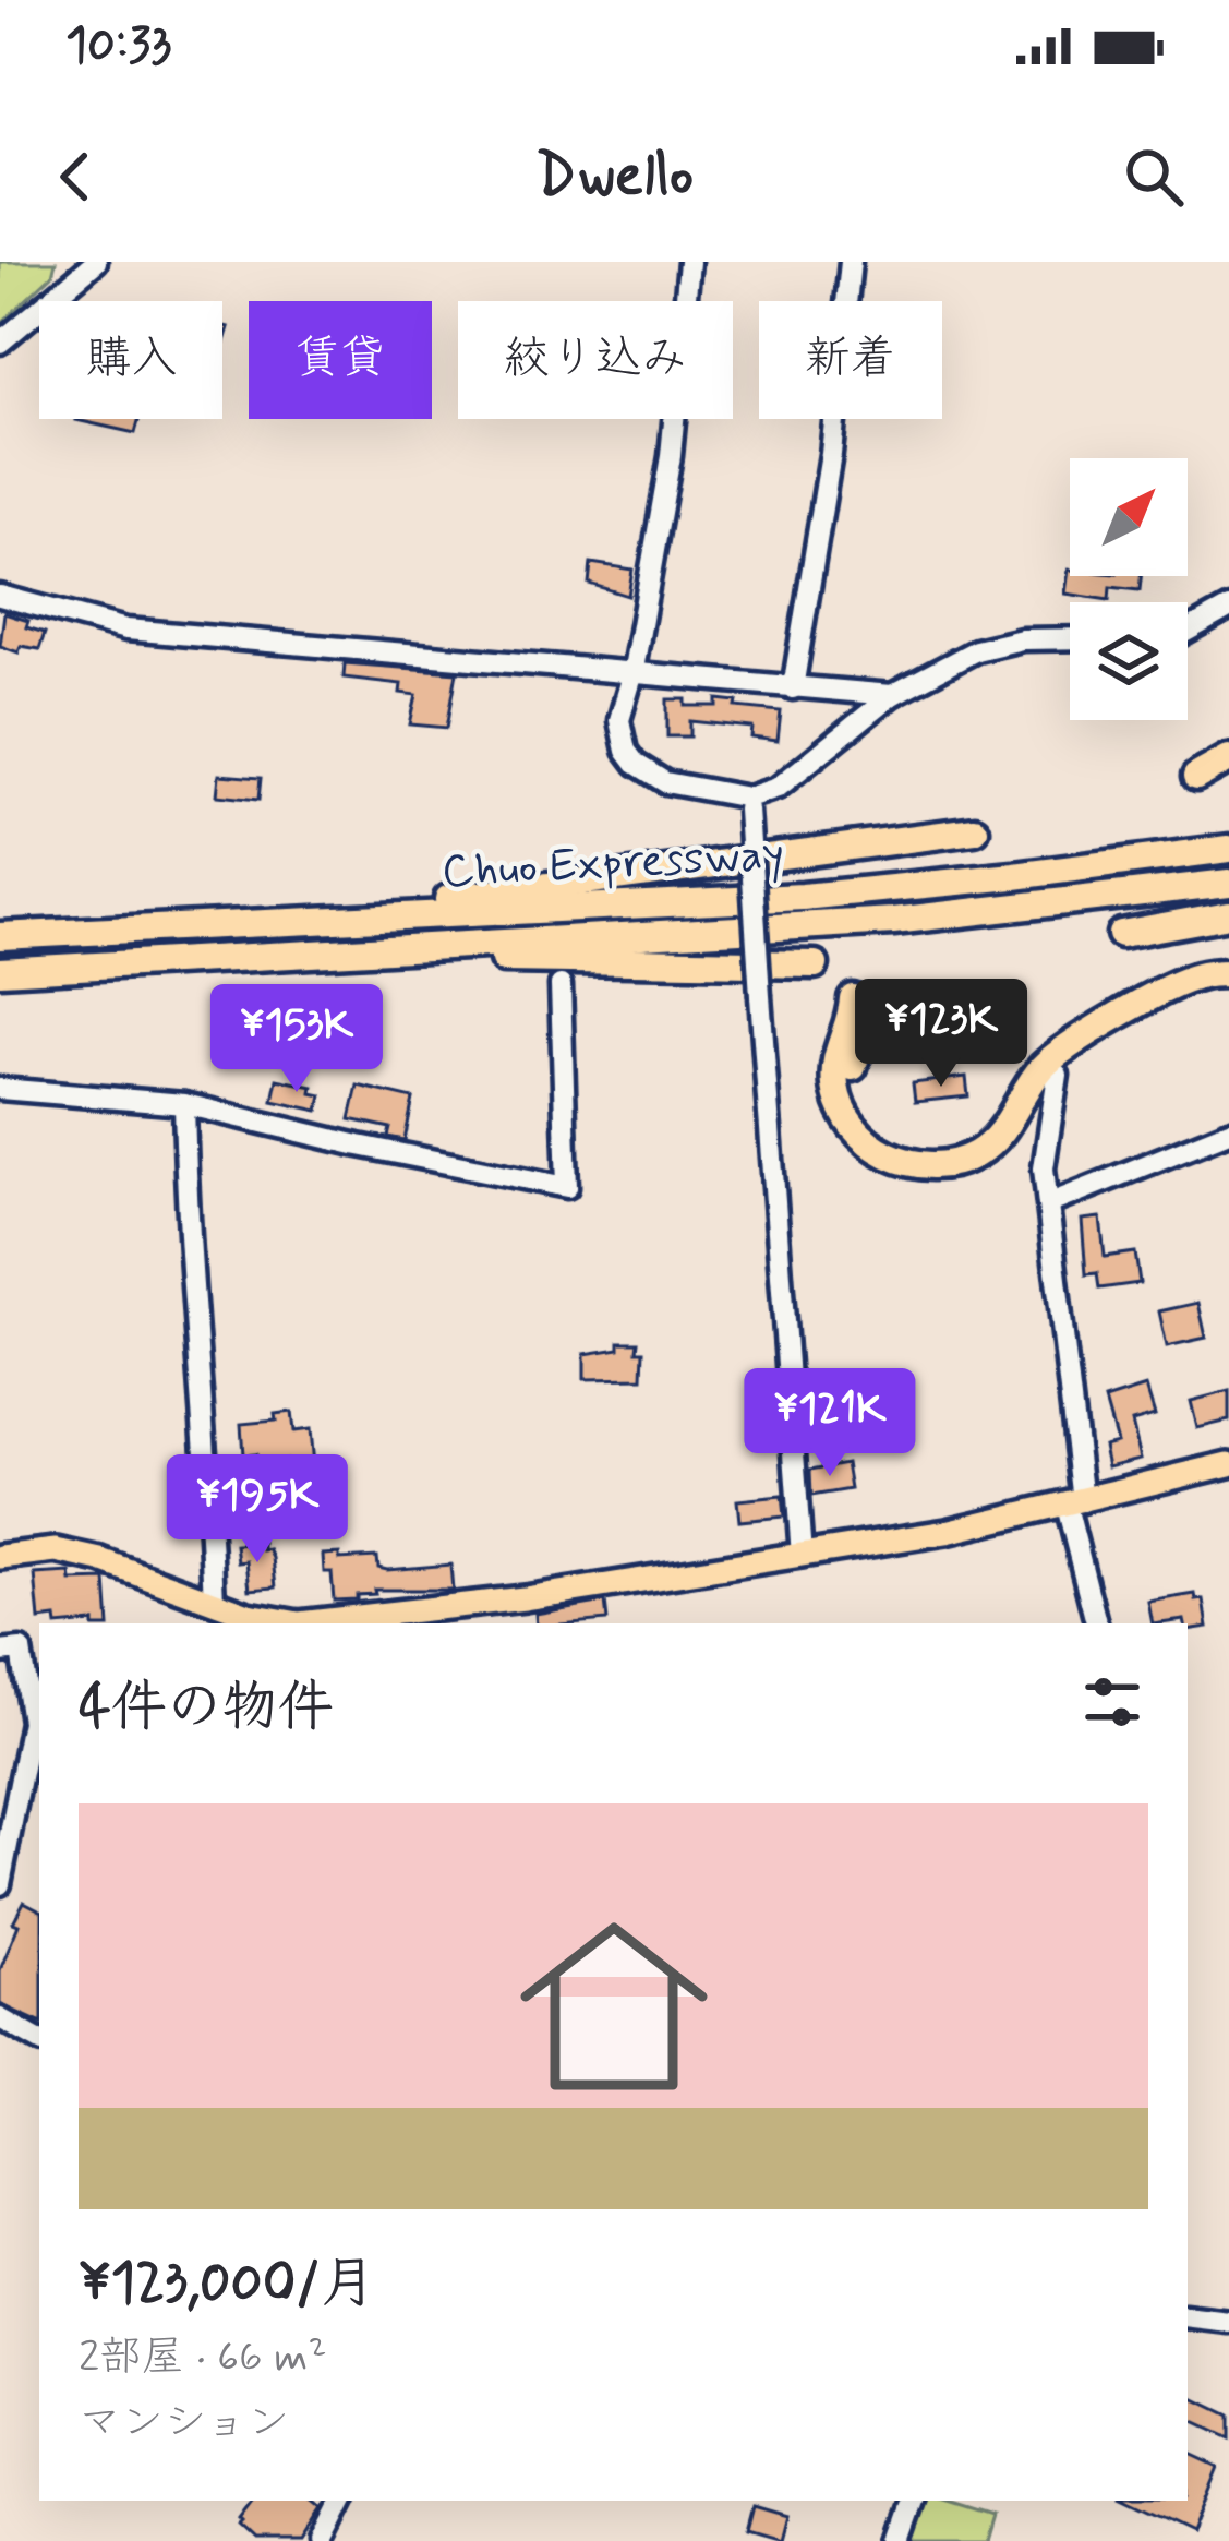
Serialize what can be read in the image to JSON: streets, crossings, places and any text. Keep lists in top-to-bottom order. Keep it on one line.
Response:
{"streets":{"highway":["Chuo Expressway"]},"north":"top right","page":{"status":"10:33","header":"Dwello","chip":["購入","賃貸","絞り込み","新着"],"price":["¥123K","¥153K","¥121K","¥195K"],"heading":"4件の物件","list":[{"name":"¥123,000/月","note":"2部屋 · 66 m² · マンション"}]}}
